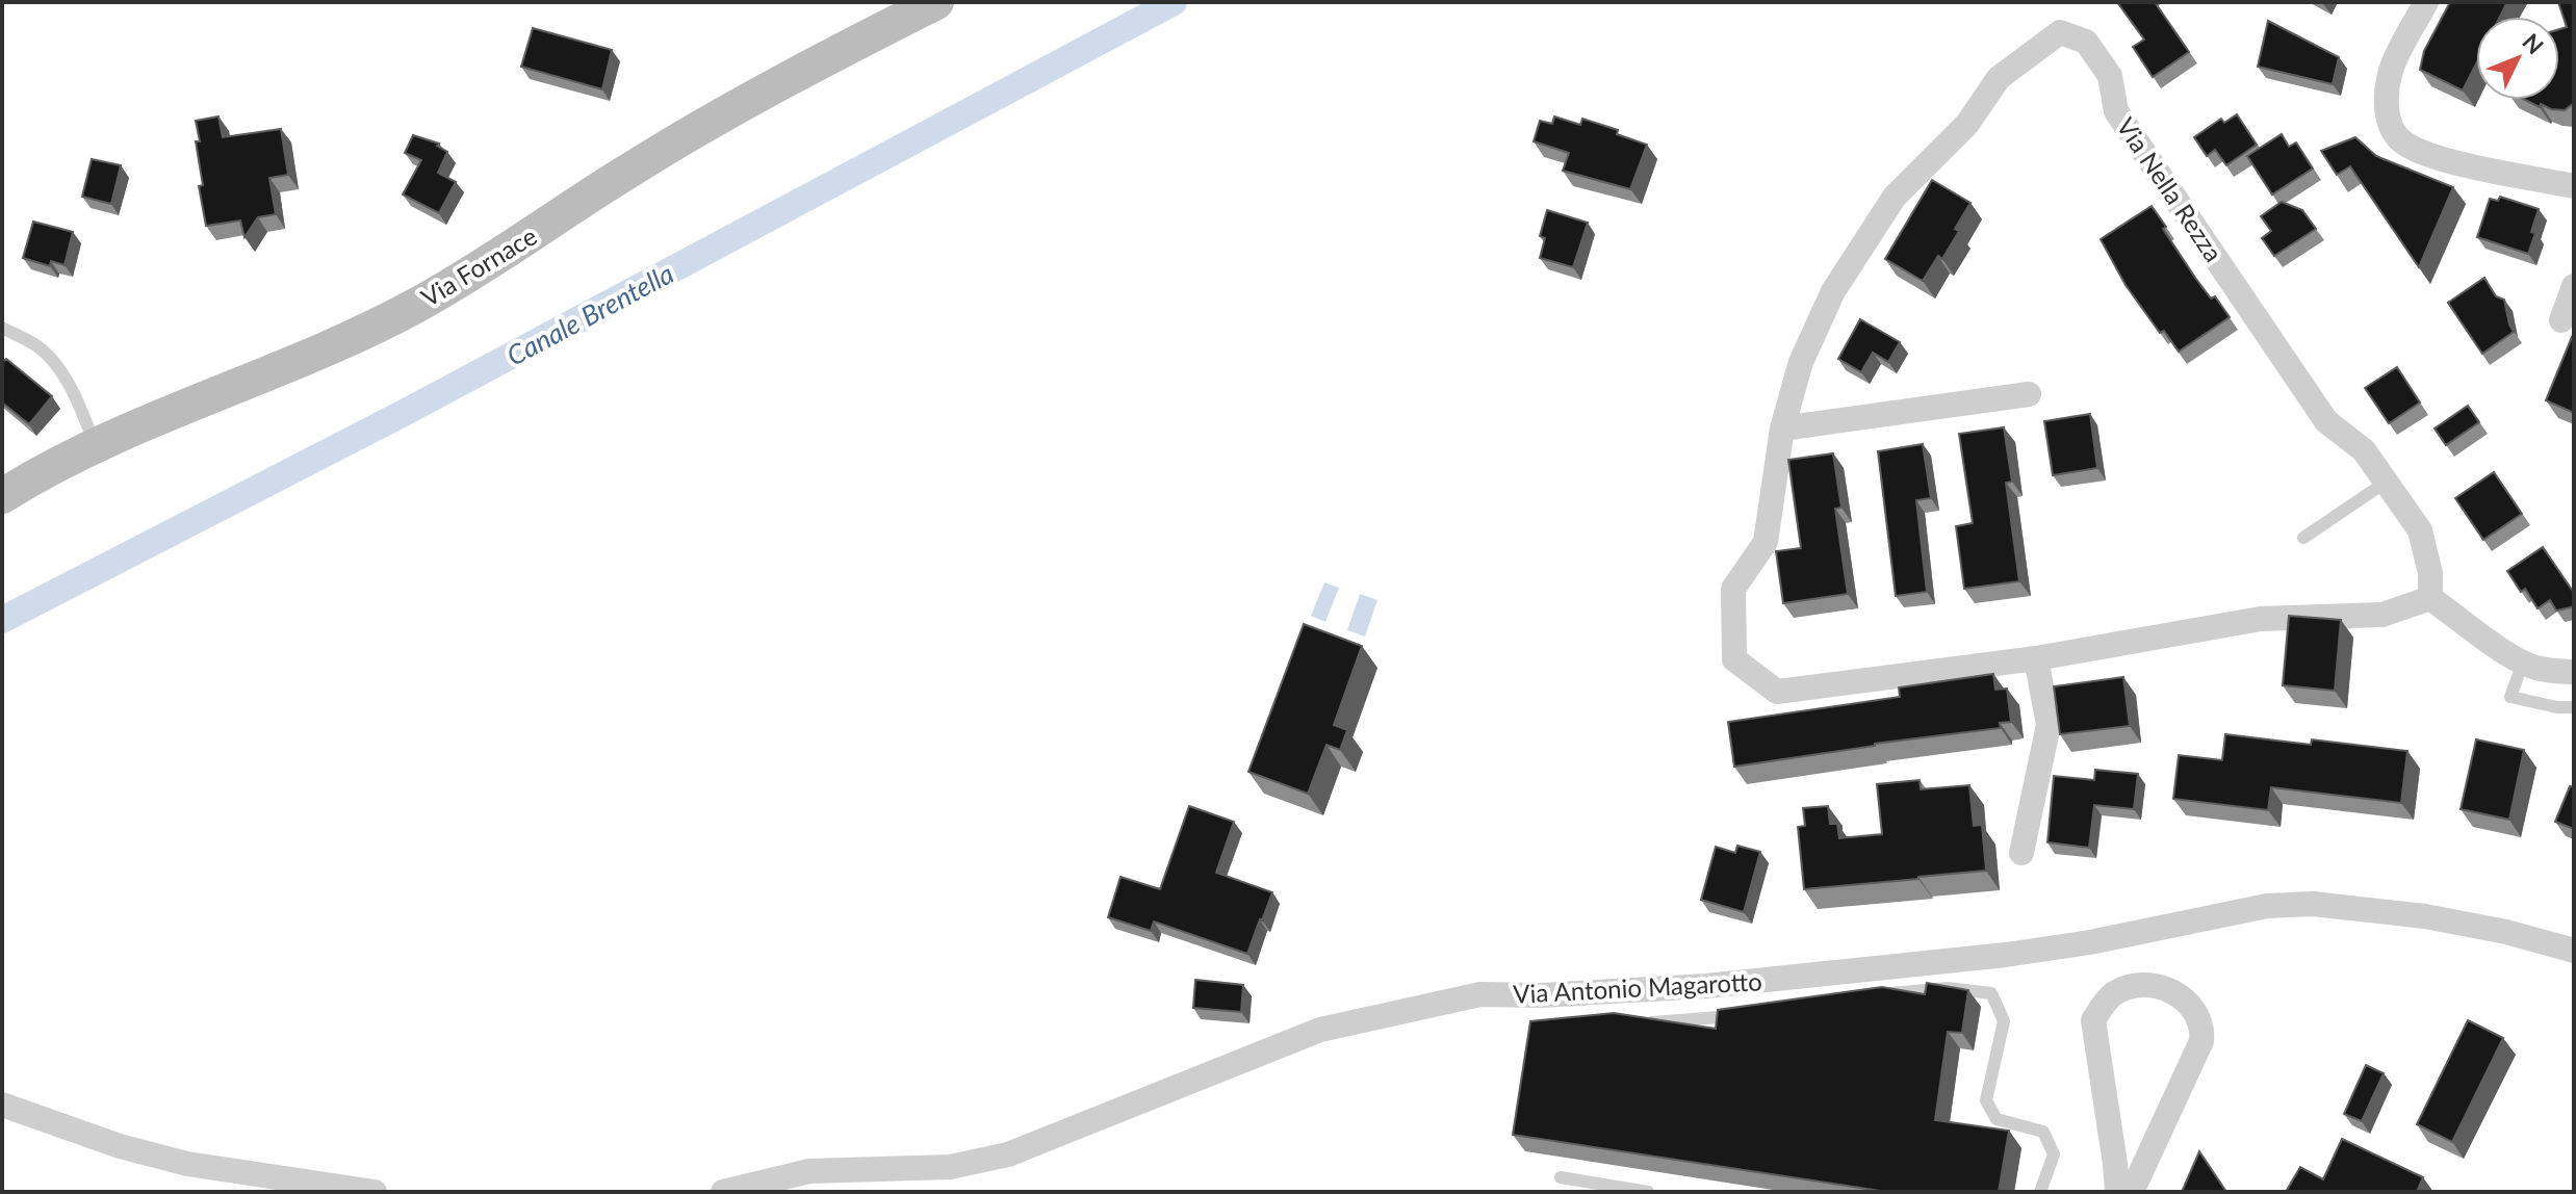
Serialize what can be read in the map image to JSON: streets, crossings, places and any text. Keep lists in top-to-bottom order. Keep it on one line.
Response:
{"streets":{"street":["Via Nella Rezza","Via Fornace","Via Antonio Magarotto"]},"water":["Canale Brentella"],"north":"top right"}
